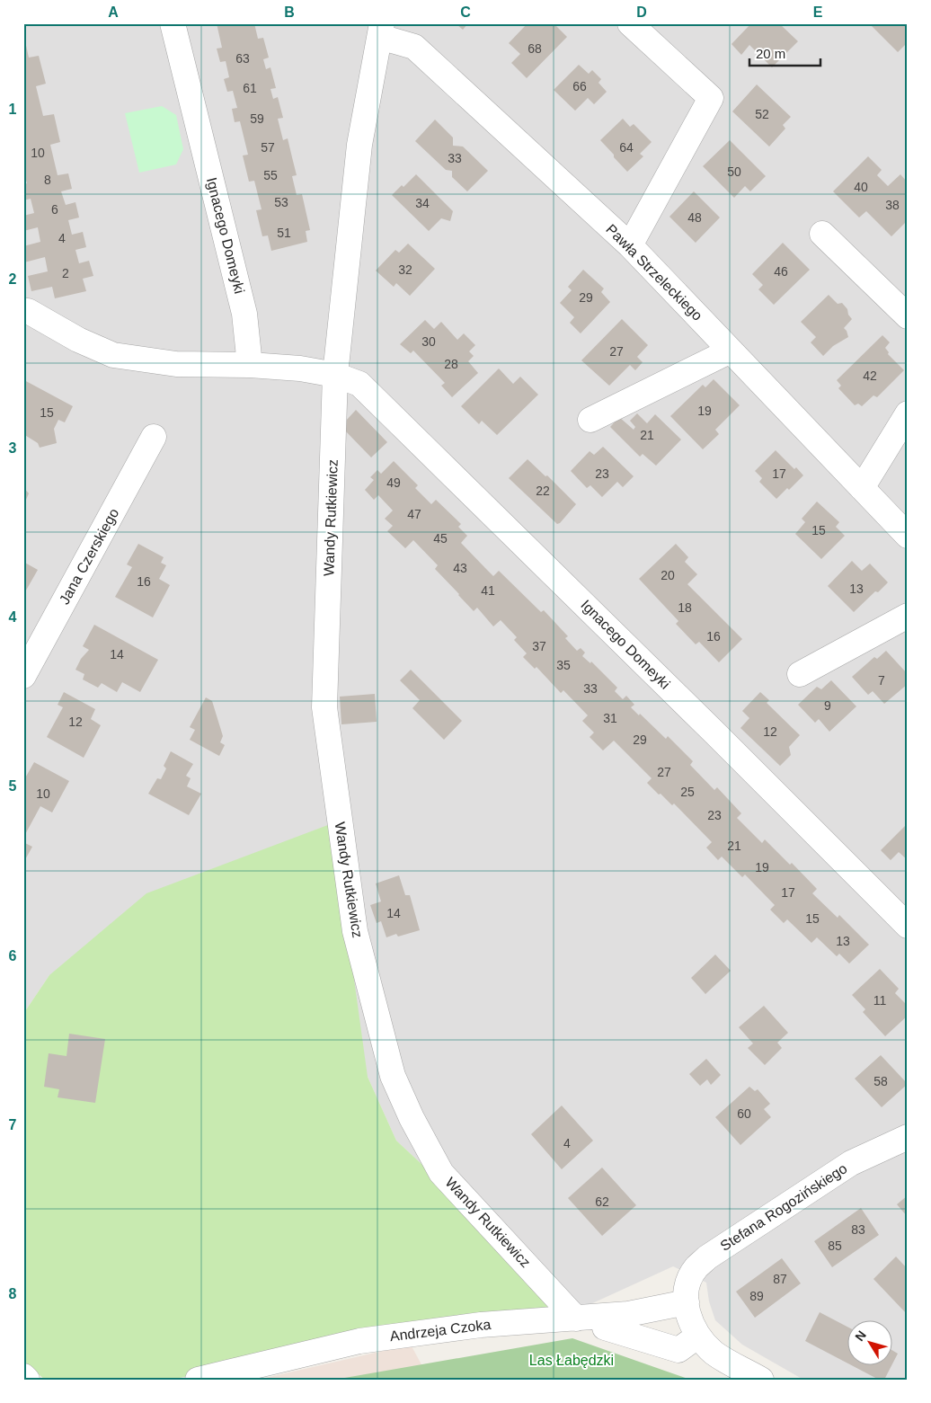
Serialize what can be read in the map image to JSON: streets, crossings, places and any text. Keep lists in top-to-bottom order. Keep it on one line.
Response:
{"streets":{"street":["Ignacego Domeyki","Pawła Strzeleckiego","Wandy Rutkiewicz","Jana Czerskiego","Stefana Rogozińskiego","Andrzeja Czoka"]},"crossings":[["Ignacego Domeyki","Wandy Rutkiewicz"],["Wandy Rutkiewicz","Andrzeja Czoka"],["Stefana Rogozińskiego","Andrzeja Czoka"]],"parks":["Las Łabędzki"],"house_numbers":["68","63","66","61","52","59","57","64","10","33","50","55","8","40","53","34","38","6","48","51","4","32","46","2","29","30","27","28","42","19","15","21","23","17","49","22","47","15","45","43","20","16","13","41","18","16","37","14","35","7","33","9","31","12","12","29","27","25","10","23","21","19","17","14","15","13","11","58","60","4","62","83","85","87","89"],"scale_bar":"20 m","north":"top left","grid":{"columns":["A","B","C","D","E"],"rows":["1","2","3","4","5","6","7","8"]}}
